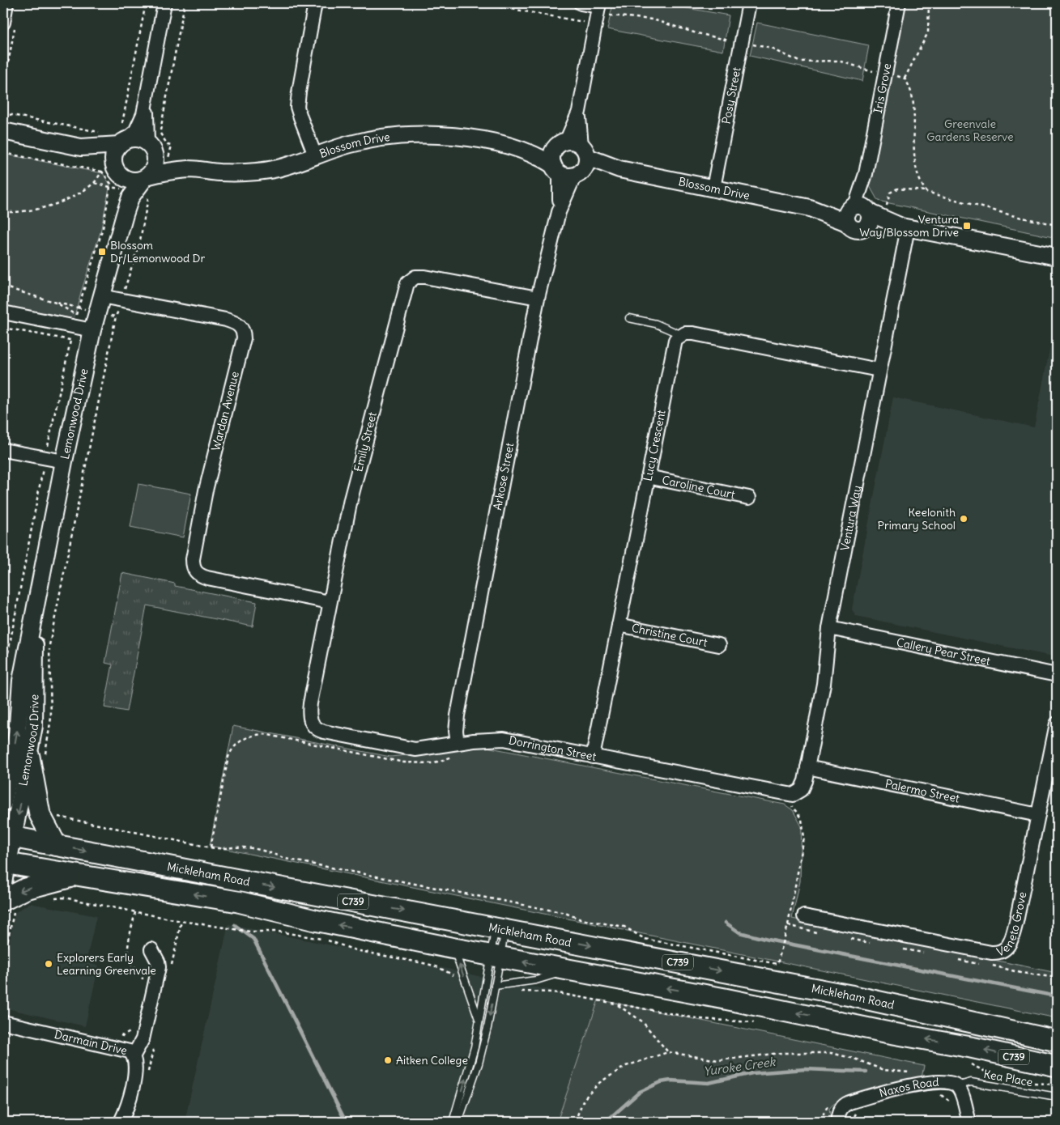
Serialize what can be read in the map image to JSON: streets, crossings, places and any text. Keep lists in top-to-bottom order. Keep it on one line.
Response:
{"streets":{"main road":["Mickleham Road","C739"],"street":["Iris Grove","Posy Street","Blossom Drive","Wardan Avenue","Lemonwood Drive","Emily Street","Lucy Crescent","Arkose Street","Caroline Court","Ventura Way","Christine Court","Callery Pear Street","Dorrington Street","Palermo Street","Veneto Grove","Darmain Drive","Naxos Road"],"lane":["Kea Place"]},"crossings":[["Iris Grove","Blossom Drive"],["Posy Street","Blossom Drive"],["Blossom Drive","Lemonwood Drive"],["Blossom Drive","Arkose Street"],["Blossom Drive","Ventura Way"],["Wardan Avenue","Lemonwood Drive"],["Wardan Avenue","Emily Street"],["Lemonwood Drive","Mickleham Road"],["Emily Street","Arkose Street"],["Emily Street","Dorrington Street"],["Lucy Crescent","Caroline Court"],["Lucy Crescent","Christine Court"],["Lucy Crescent","Dorrington Street"],["Arkose Street","Dorrington Street"],["Ventura Way","Callery Pear Street"],["Ventura Way","Dorrington Street"],["Ventura Way","Palermo Street"],["Palermo Street","Veneto Grove"],["Kea Place","Naxos Road"]],"water":["Yuroke Creek"],"parks":["Greenvale Gardens Reserve"],"places":{"transit":["Ventura Way/Blossom Drive","Blossom Dr/Lemonwood Dr"],"other":["Keelonith Primary School","Explorers Early Learning Greenvale","Aitken College"]}}
